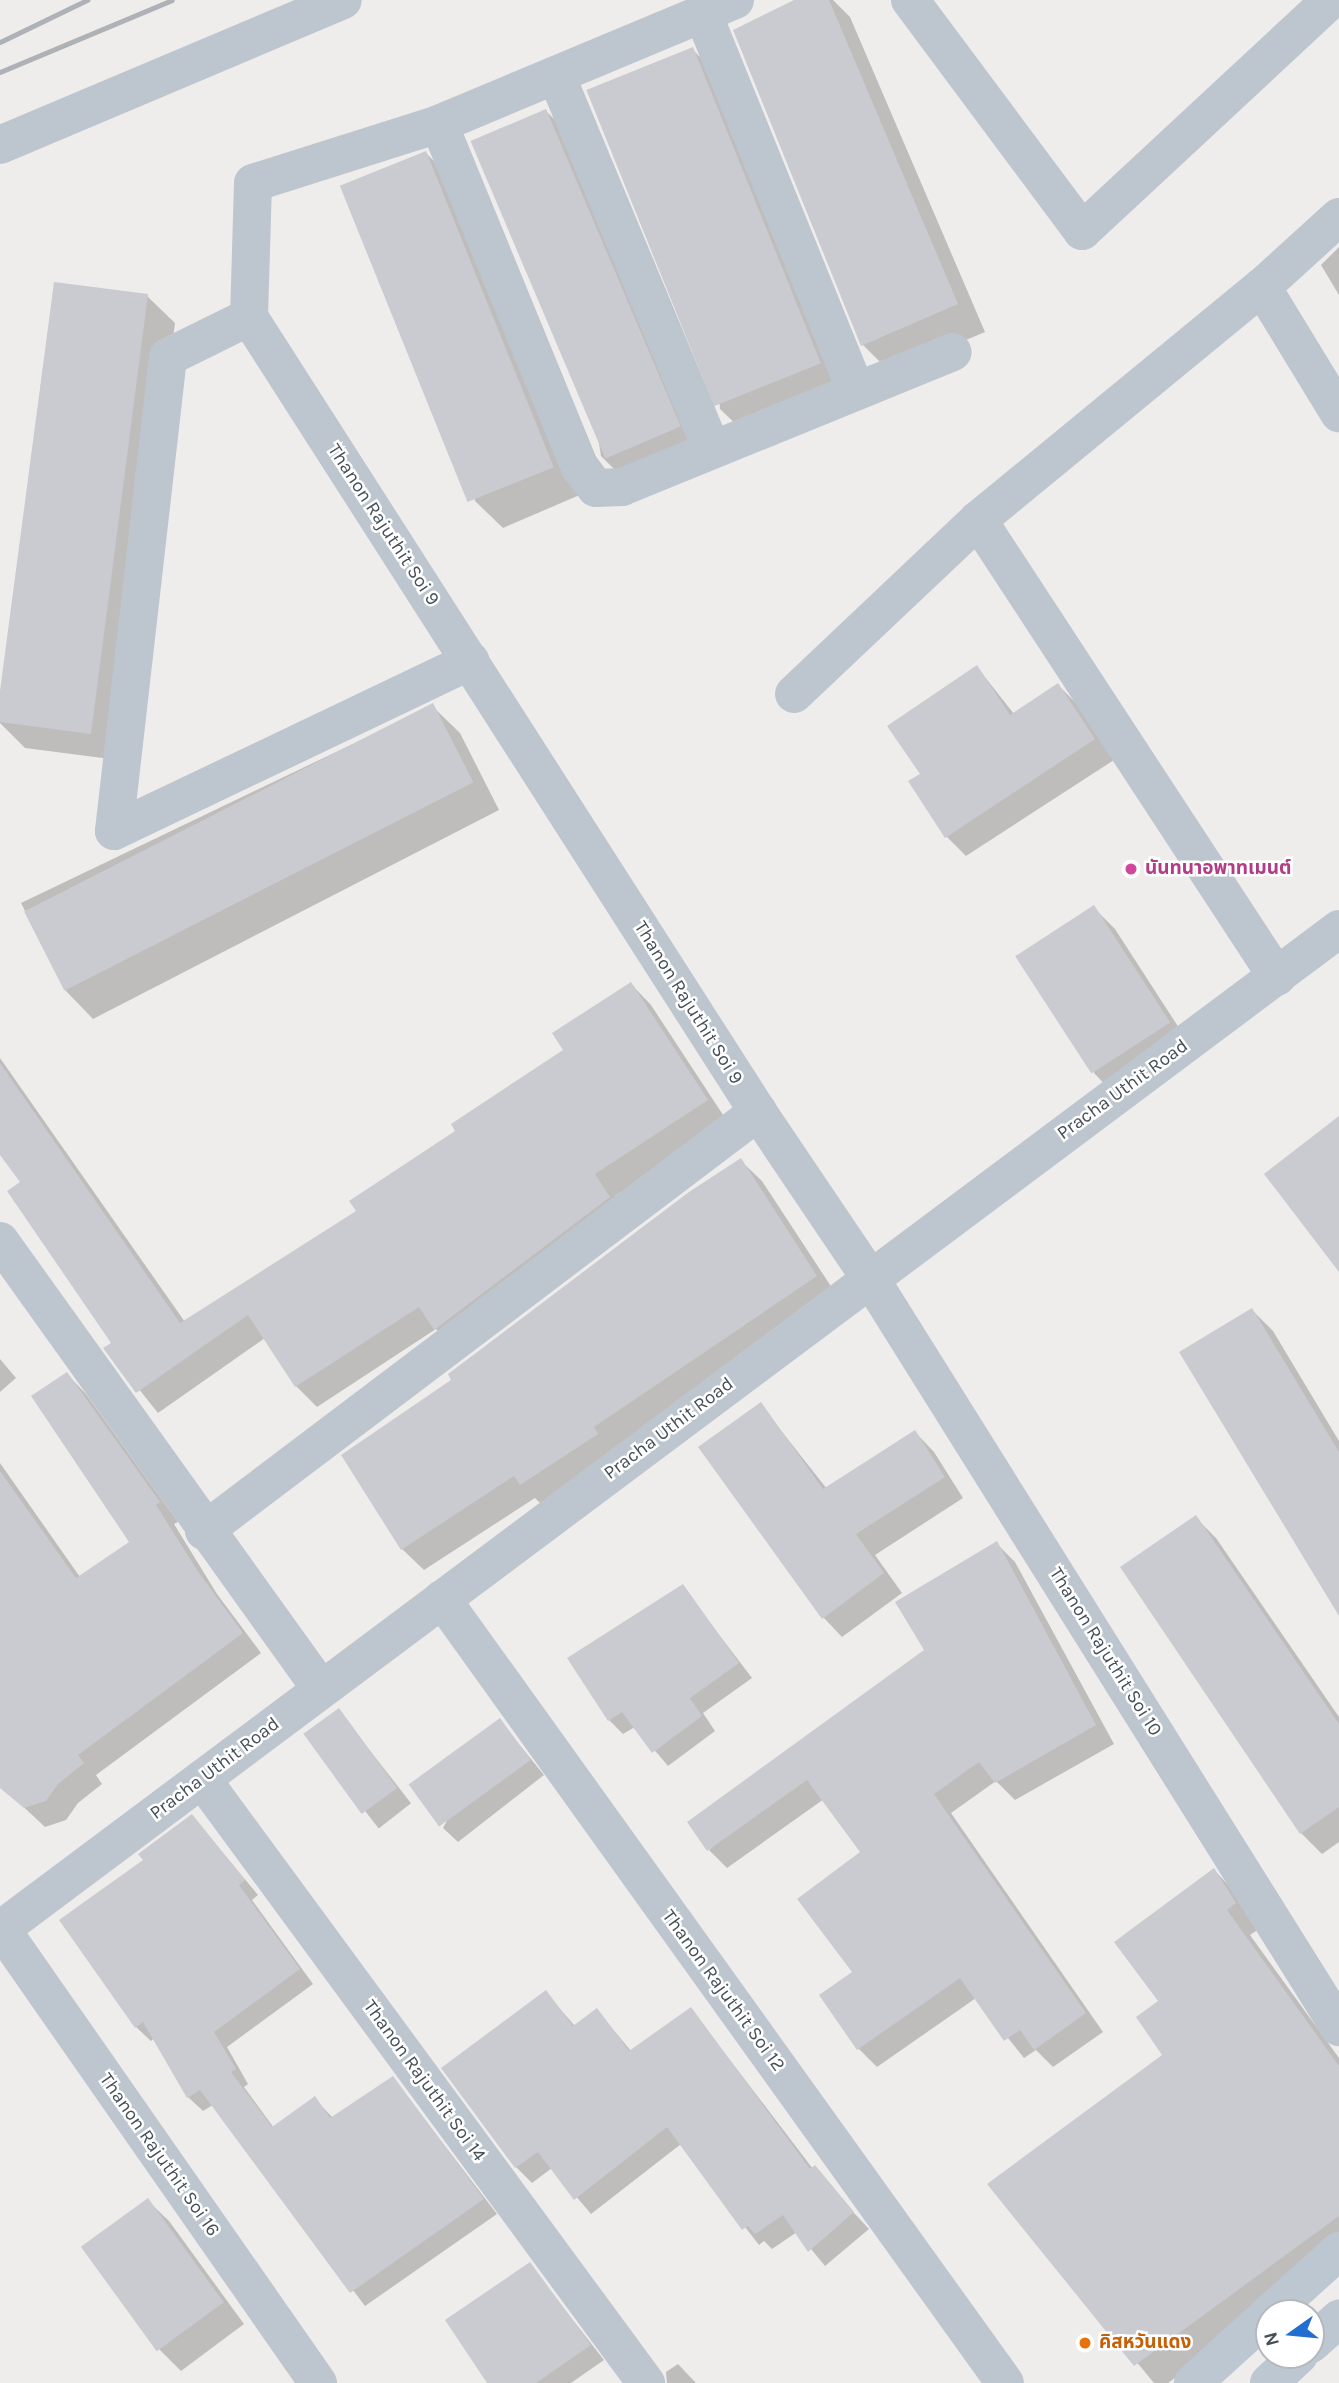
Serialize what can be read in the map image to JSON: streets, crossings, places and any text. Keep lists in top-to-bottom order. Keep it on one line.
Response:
{"streets":{"street":["Thanon Rajuthit Soi 9","Pracha Uthit Road","Thanon Rajuthit Soi 10","Thanon Rajuthit Soi 12","Thanon Rajuthit Soi 14","Thanon Rajuthit Soi 16"]},"crossings":[["Thanon Rajuthit Soi 9","Pracha Uthit Road"],["Thanon Rajuthit Soi 9","Thanon Rajuthit Soi 10"],["Pracha Uthit Road","Thanon Rajuthit Soi 10"],["Pracha Uthit Road","Thanon Rajuthit Soi 12"],["Pracha Uthit Road","Thanon Rajuthit Soi 14"],["Pracha Uthit Road","Thanon Rajuthit Soi 16"]],"places":["นันทนาอพาทเมนต์","คิสหวันแดง"],"north":"left"}
